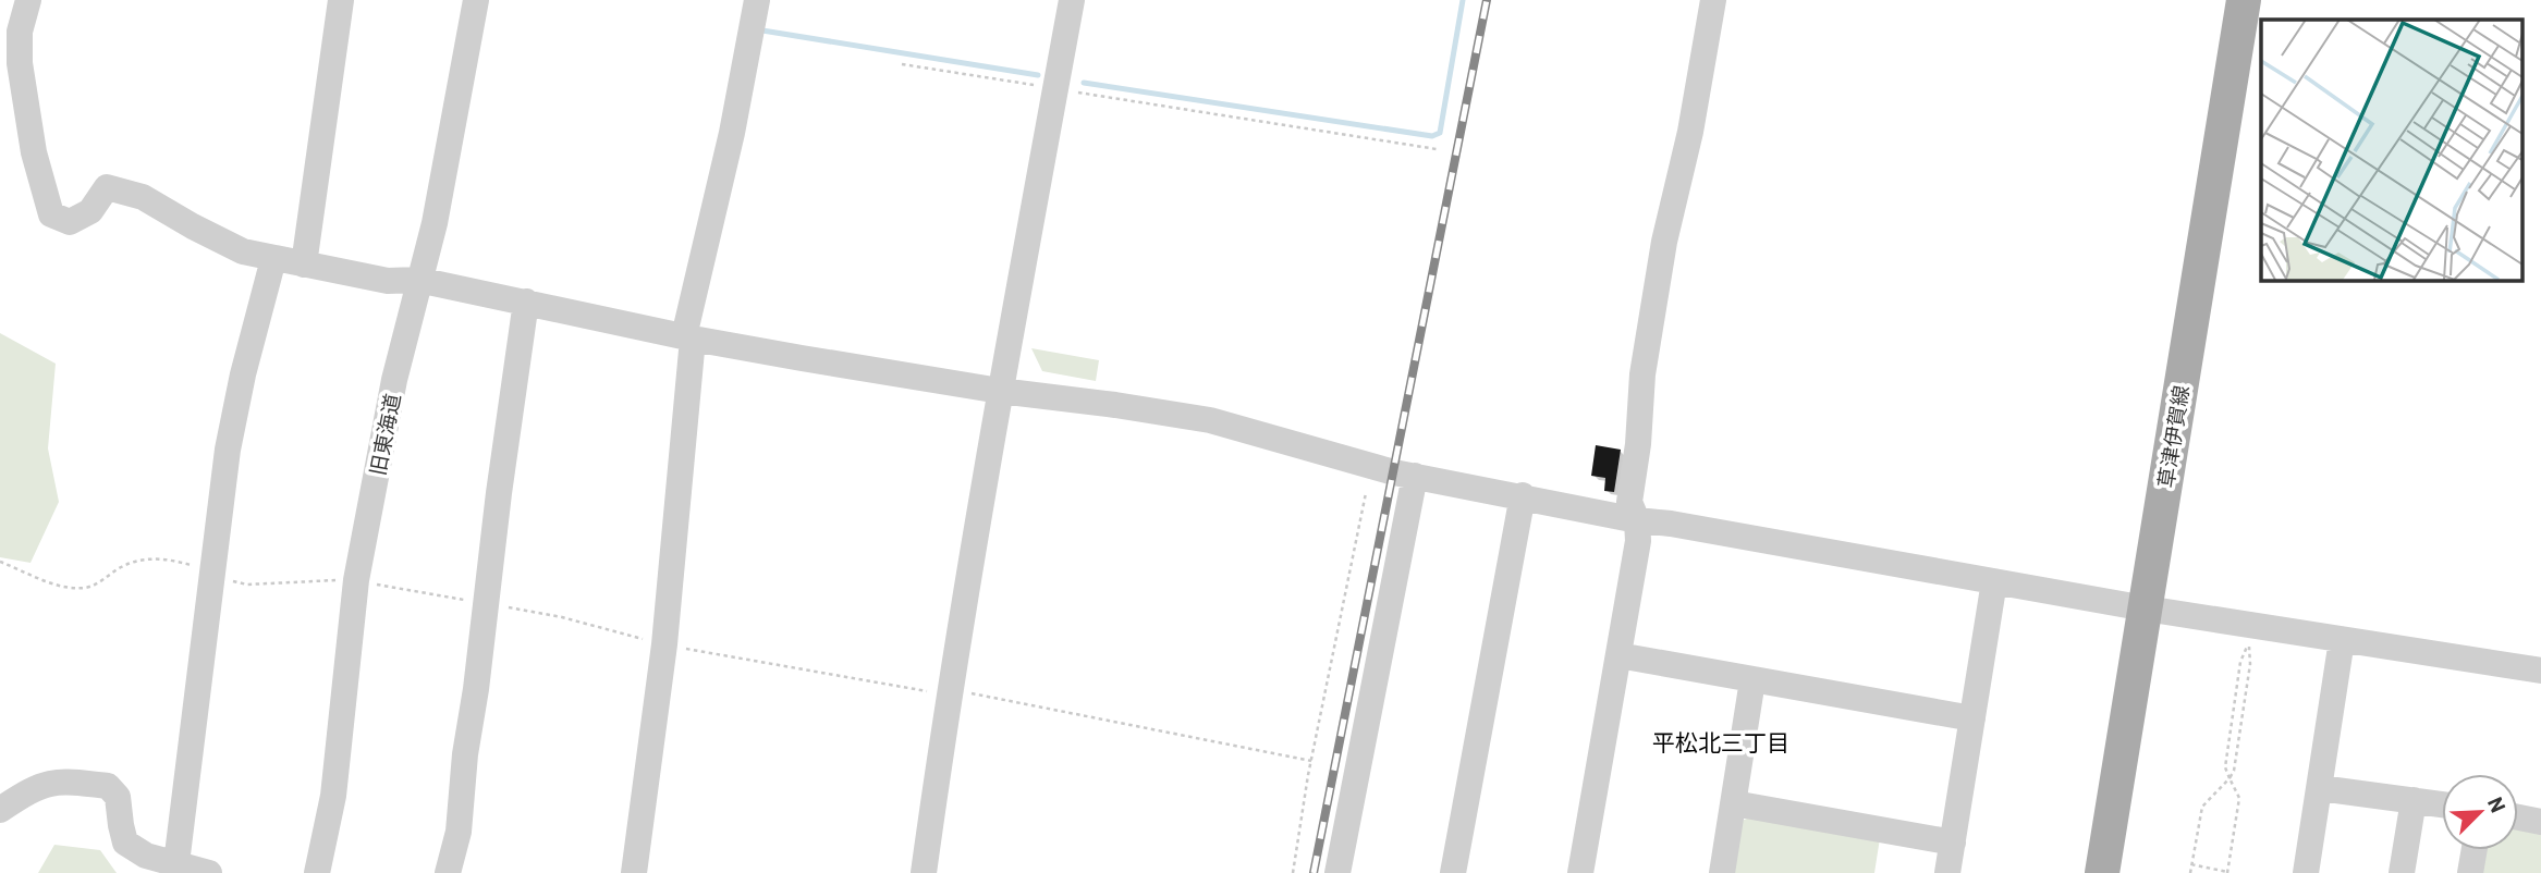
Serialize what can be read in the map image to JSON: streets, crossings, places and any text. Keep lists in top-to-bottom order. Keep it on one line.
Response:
{"streets":{"main road":["草津伊賀線"],"street":["旧東海道"]},"districts":["平松北三丁目"],"north":"top right"}
